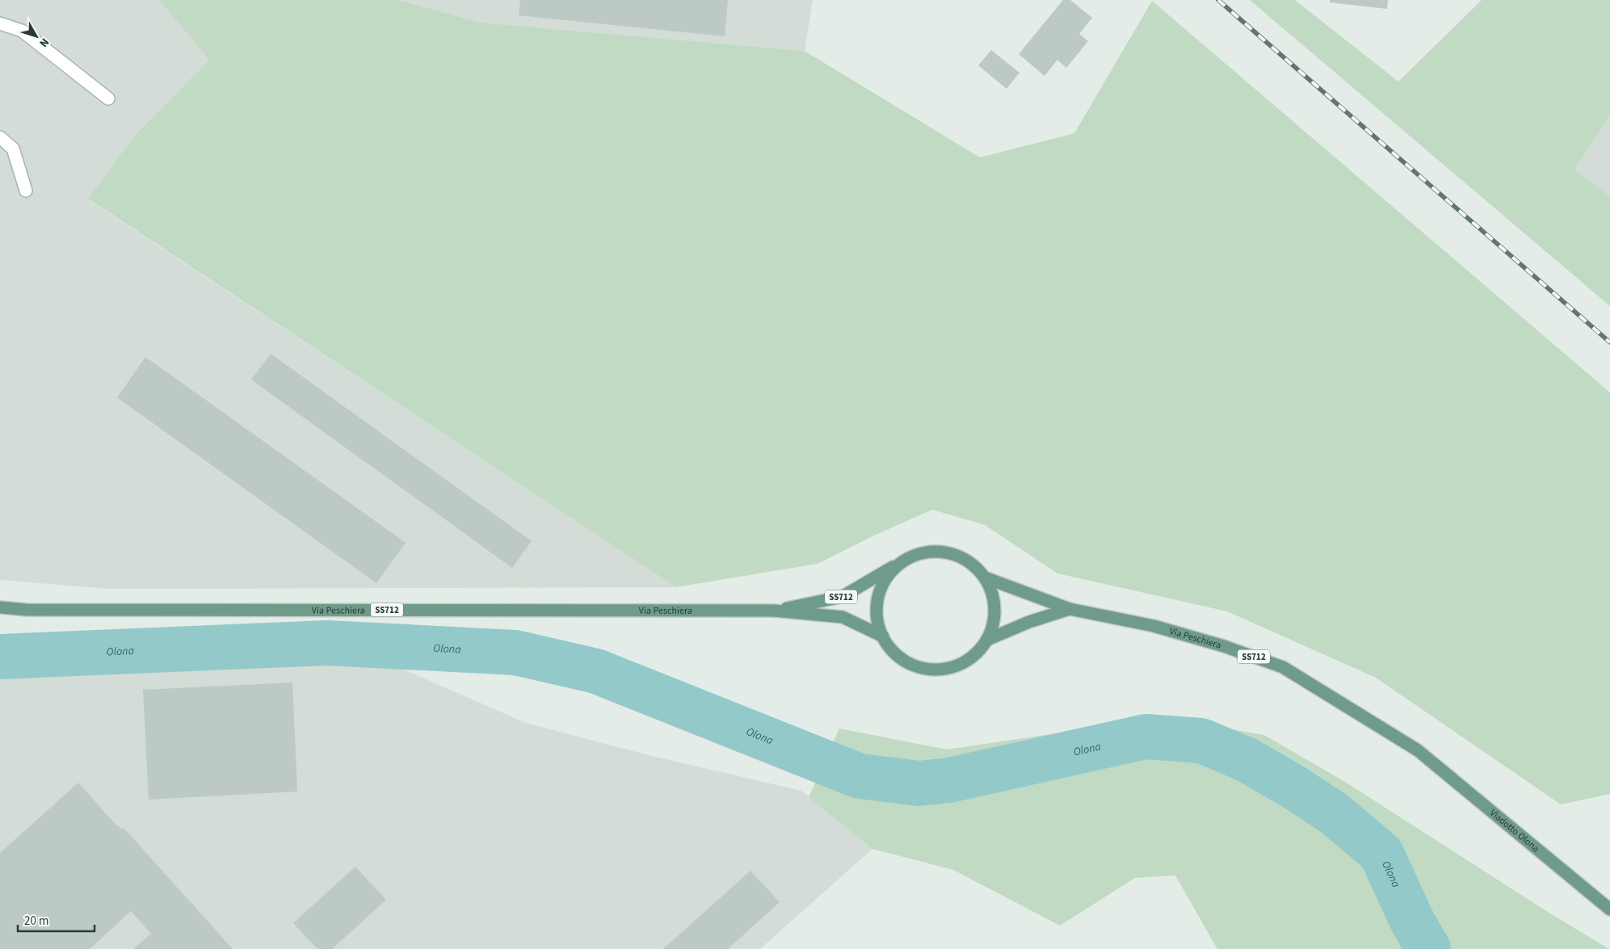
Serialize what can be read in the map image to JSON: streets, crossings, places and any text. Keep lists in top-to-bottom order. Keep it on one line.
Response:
{"streets":{"main road":["SS712","Via Peschiera","Viadotto Olona"]},"crossings":[["Via Peschiera","Viadotto Olona"]],"water":["Olona"],"scale_bar":"20 m","north":"bottom right"}
